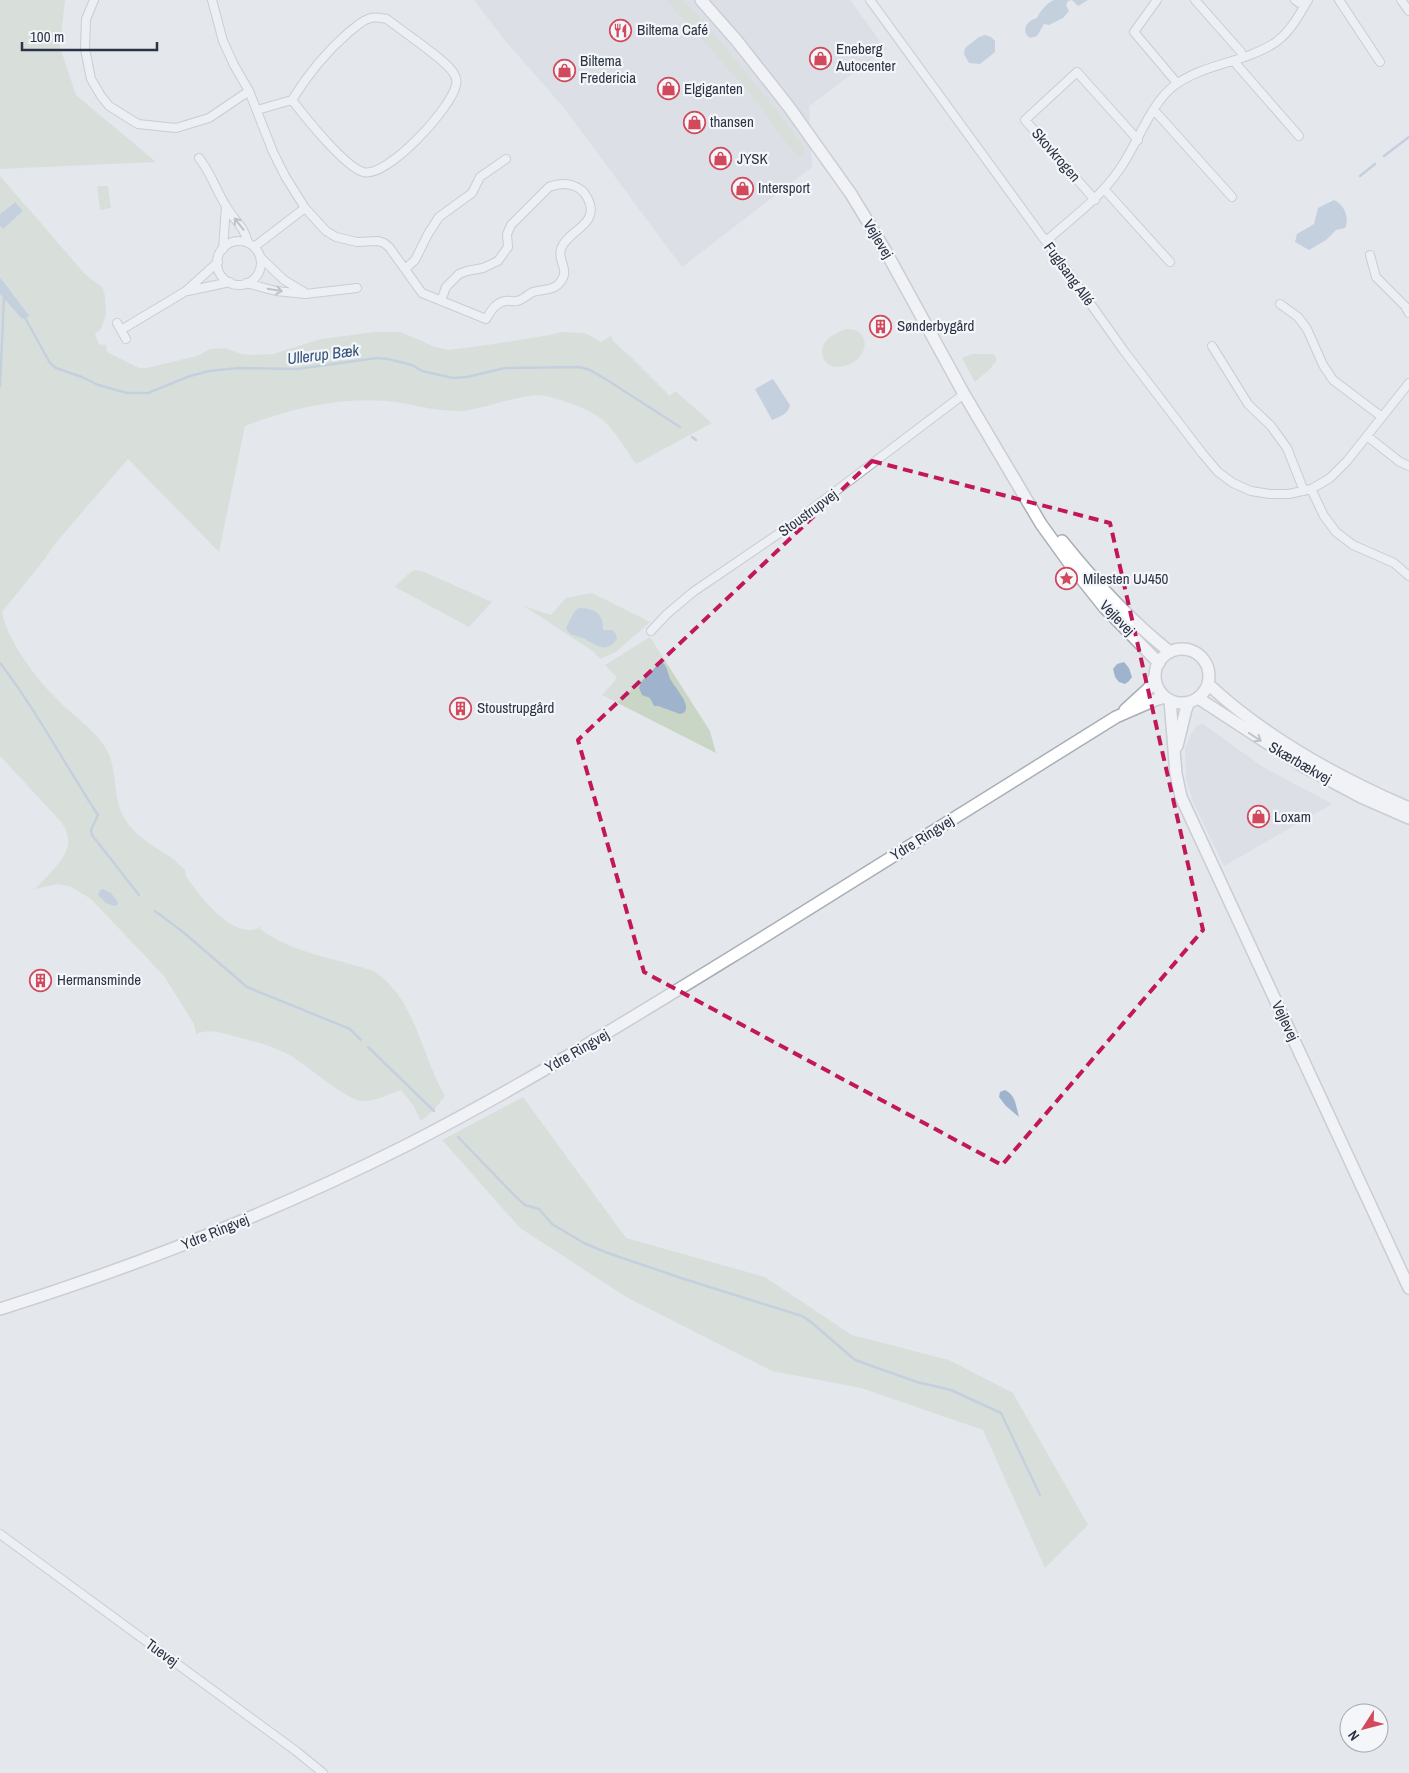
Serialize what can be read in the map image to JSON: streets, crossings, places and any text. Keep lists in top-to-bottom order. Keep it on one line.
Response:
{"streets":{"street":["Skovkrogen","Vejlevej","Fuglsang Allé","Stoustrupvej","Skærbækvej","Ydre Ringvej","Tuevej"]},"crossings":[["Vejlevej","Stoustrupvej"],["Vejlevej","Skærbækvej"],["Vejlevej","Ydre Ringvej"],["Skærbækvej","Ydre Ringvej"]],"water":["Ullerup Bæk"],"places":{"restaurant":["Biltema Café"],"shop":["Eneberg Autocenter","Biltema Fredericia","Elgiganten","thansen","JYSK","Intersport","Loxam"],"building":["Sønderbygård","Stoustrupgård","Hermansminde"],"place":["Milesten UJ450"]},"scale_bar":"100 m","north":"bottom left"}
